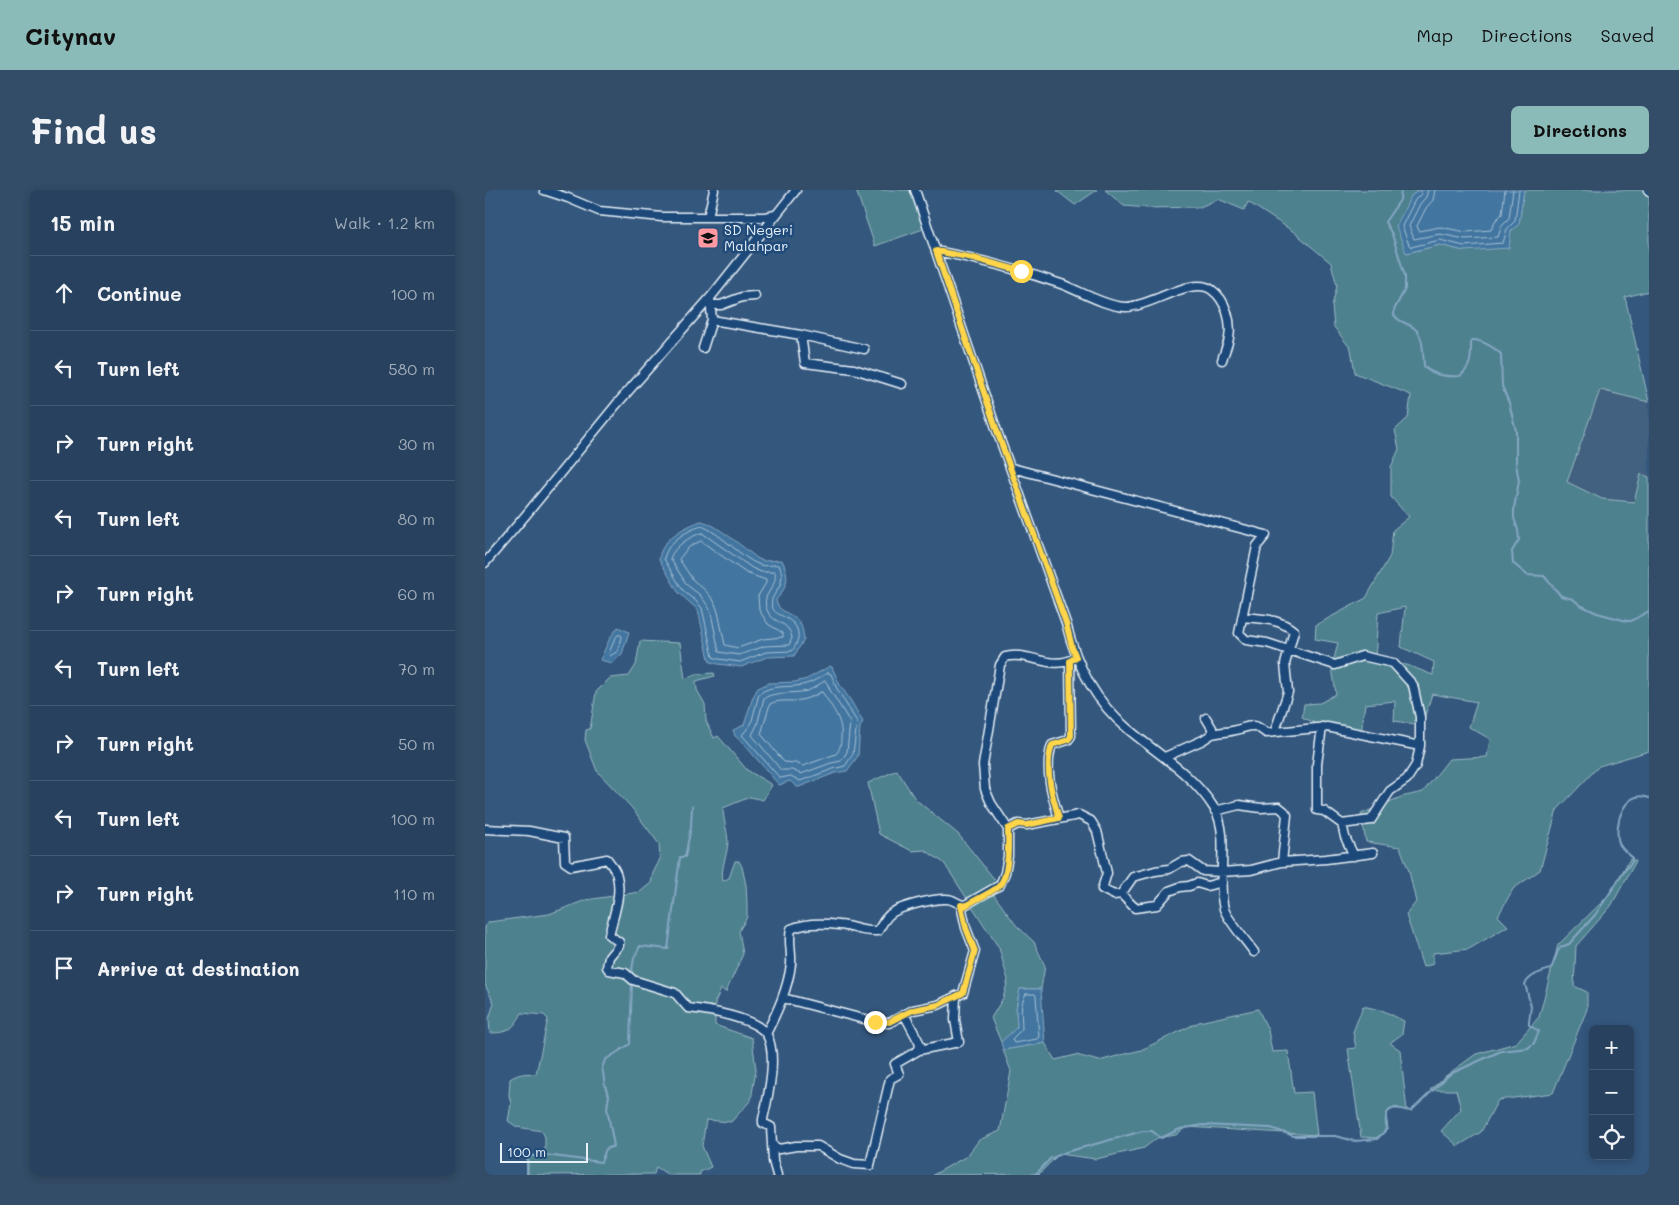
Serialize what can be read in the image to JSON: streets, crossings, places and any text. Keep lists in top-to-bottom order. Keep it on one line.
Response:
{"places":{"school or university":["SD Negeri Malahpar"]},"scale_bar":"100 m","page":{"header":"Citynav","nav":["Map","Directions","Saved"],"buttons":"Directions","title":"Find us","heading":["15 min","Walk · 1.2 km"],"list":[["Continue","100 m"],["Turn left","580 m"],["Turn right","30 m"],["Turn left","80 m"],["Turn right","60 m"],["Turn left","70 m"],["Turn right","50 m"],["Turn left","100 m"],["Turn right","110 m"],"Arrive at destination"],"map_buttons":["+","−"],"scale":"100 m"}}
